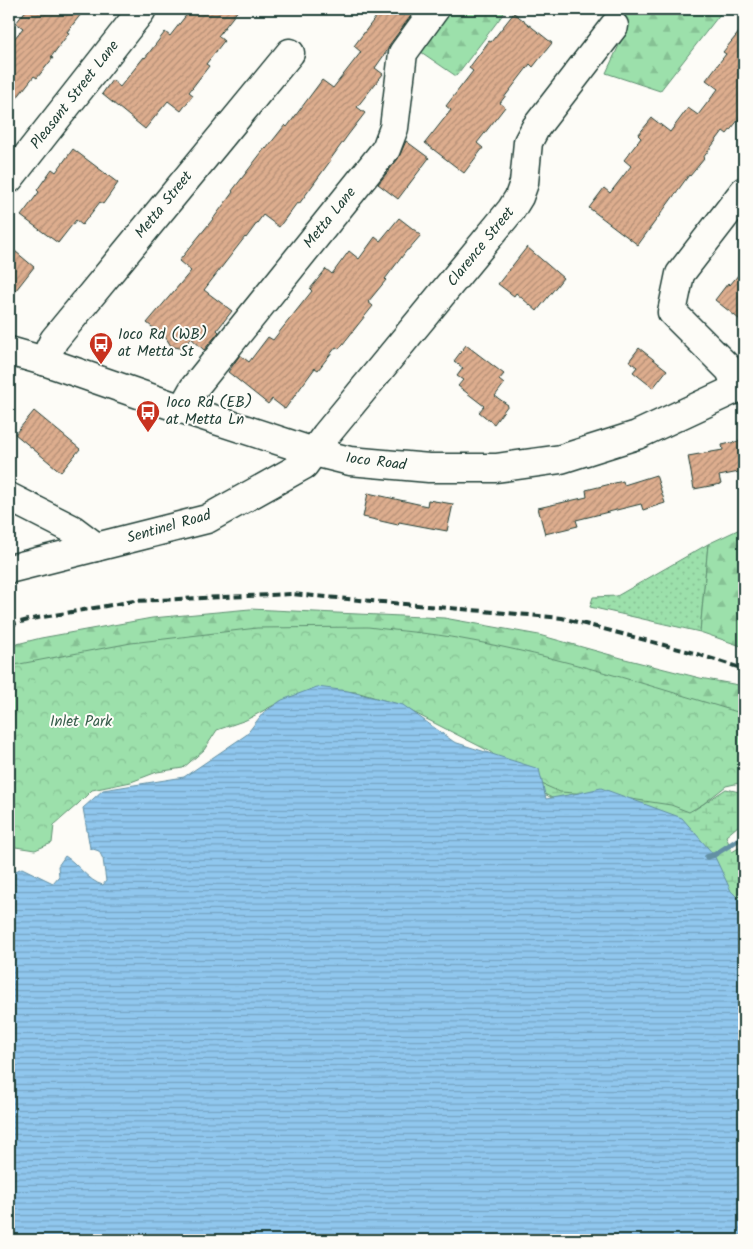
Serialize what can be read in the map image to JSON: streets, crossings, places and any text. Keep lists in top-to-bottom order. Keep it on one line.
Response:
{"streets":{"street":["Pleasant Street Lane","Metta Street","Metta Lane","Clarence Street","Ioco Road","Sentinel Road"]},"crossings":[["Metta Street","Ioco Road"],["Metta Lane","Ioco Road"],["Clarence Street","Ioco Road"],["Clarence Street","Sentinel Road"],["Ioco Road","Sentinel Road"]],"parks":["Inlet Park"],"places":{"bus stop":["Ioco Rd (WB) at Metta St","Ioco Rd (EB) at Metta Ln"]}}
